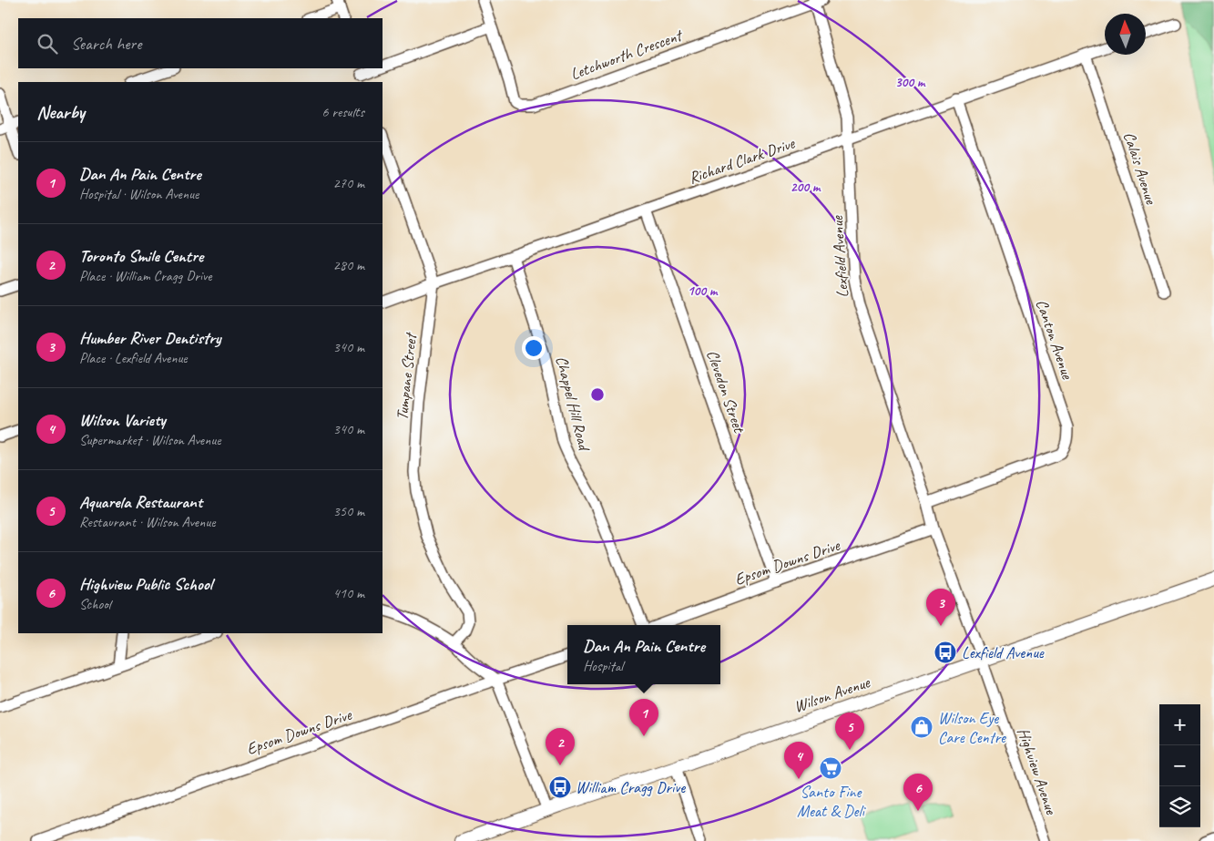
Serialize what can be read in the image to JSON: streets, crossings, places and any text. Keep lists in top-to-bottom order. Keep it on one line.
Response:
{"streets":{"main road":["Wilson Avenue"],"street":["Letchworth Crescent","Richard Clark Drive","Calais Avenue","Lexfield Avenue","Canton Avenue","Tumpane Street","Clevedon Street","Chappel Hill Road","Epsom Downs Drive","Highview Avenue"]},"crossings":[["Letchworth Crescent","Lexfield Avenue"],["Richard Clark Drive","Calais Avenue"],["Richard Clark Drive","Lexfield Avenue"],["Richard Clark Drive","Canton Avenue"],["Richard Clark Drive","Tumpane Street"],["Richard Clark Drive","Clevedon Street"],["Richard Clark Drive","Chappel Hill Road"],["Lexfield Avenue","Canton Avenue"],["Lexfield Avenue","Epsom Downs Drive"],["Lexfield Avenue","Wilson Avenue"],["Lexfield Avenue","Highview Avenue"],["Clevedon Street","Epsom Downs Drive"],["Wilson Avenue","Highview Avenue"]],"places":{"bus stop":["Lexfield Avenue","William Cragg Drive"],"shop":["Wilson Eye Care Centre"],"supermarket":["Santo Fine Meat & Deli"]},"north":"top","page":{"search":"Search here","heading":["Nearby","6 results"],"list":[{"mark":"1","name":"Dan An Pain Centre","note":"Hospital · Wilson Avenue","value":"270 m"},{"mark":"2","name":"Toronto Smile Centre","note":"Place · William Cragg Drive","value":"280 m"},{"mark":"3","name":"Humber River Dentistry","note":"Place · Lexfield Avenue","value":"340 m"},{"mark":"4","name":"Wilson Variety","note":"Supermarket · Wilson Avenue","value":"340 m"},{"mark":"5","name":"Aquarela Restaurant","note":"Restaurant · Wilson Avenue","value":"350 m"},{"mark":"6","name":"Highview Public School","note":"School","value":"410 m"}],"pins":["3","1","5","2","4","6"],"popup":["Dan An Pain Centre","Hospital"],"map_buttons":["+","−"]},"rings":["300 m","200 m","100 m"]}
